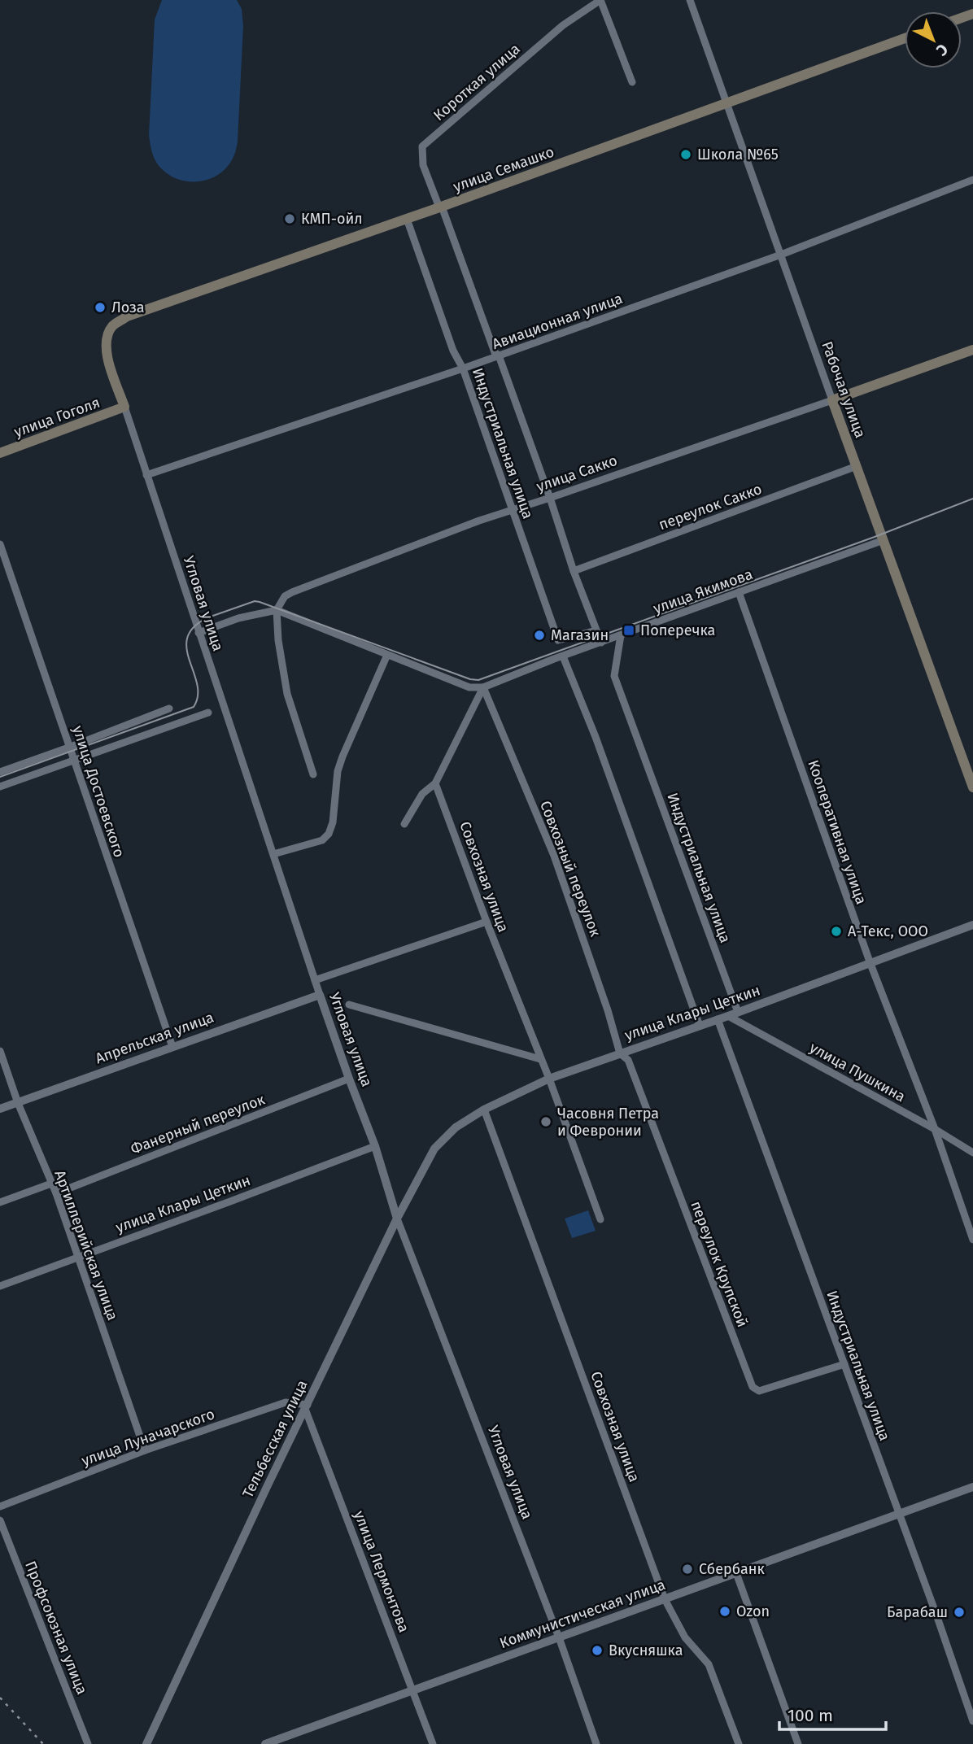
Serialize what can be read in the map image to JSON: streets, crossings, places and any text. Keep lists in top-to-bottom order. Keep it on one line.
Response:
{"streets":{"main road":["улица Семашко","Рабочая улица","улица Гоголя","улица Сакко","Угловая улица"],"street":["Короткая улица","Авиационная улица","Индустриальная улица","переулок Сакко","улица Якимова","улица Достоевского","Кооперативная улица","Совхозный переулок","Совхозная улица","улица Клары Цеткин","Апрельская улица","улица Пушкина","Фанерный переулок","Артиллерийская улица","переулок Крупской","улица Луначарского","Тельбесская улица","улица Лермонтова","Коммунистическая улица","Профсоюзная улица"]},"crossings":[["Короткая улица","улица Семашко"],["Короткая улица","Индустриальная улица"],["улица Семашко","Рабочая улица"],["улица Семашко","Индустриальная улица"],["улица Семашко","Угловая улица"],["Авиационная улица","Рабочая улица"],["Авиационная улица","Индустриальная улица"],["Авиационная улица","Угловая улица"],["Рабочая улица","улица Сакко"],["Рабочая улица","переулок Сакко"],["Рабочая улица","улица Якимова"],["улица Гоголя","Угловая улица"],["Индустриальная улица","улица Сакко"],["Индустриальная улица","переулок Сакко"],["Индустриальная улица","улица Якимова"],["Индустриальная улица","улица Клары Цеткин"],["Индустриальная улица","переулок Крупской"],["Индустриальная улица","Коммунистическая улица"],["улица Якимова","Кооперативная улица"],["улица Якимова","Совхозный переулок"],["Угловая улица","улица Клары Цеткин"],["Угловая улица","Апрельская улица"],["Угловая улица","Фанерный переулок"],["Угловая улица","Тельбесская улица"],["Угловая улица","Коммунистическая улица"],["улица Достоевского","Апрельская улица"],["Кооперативная улица","улица Клары Цеткин"],["Кооперативная улица","улица Пушкина"],["Совхозный переулок","улица Клары Цеткин"],["Совхозный переулок","переулок Крупской"],["Совхозная улица","улица Клары Цеткин"],["Совхозная улица","Коммунистическая улица"],["улица Клары Цеткин","улица Пушкина"],["улица Клары Цеткин","Артиллерийская улица"],["улица Клары Цеткин","переулок Крупской"],["улица Клары Цеткин","Тельбесская улица"],["Апрельская улица","Артиллерийская улица"],["Фанерный переулок","Артиллерийская улица"],["Артиллерийская улица","улица Луначарского"],["улица Луначарского","Тельбесская улица"],["улица Луначарского","улица Лермонтова"],["Тельбесская улица","улица Лермонтова"],["улица Лермонтова","Коммунистическая улица"]],"places":{"other":["Школа №65","КМП-ойл","Лоза","Магазин","А-Текс, ООО","Часовня Петра и Февронии","Сбербанк","Ozon","Барабаш","Вкусняшка"],"transit":["Поперечка"]},"scale_bar":"100 m","north":"bottom right"}
